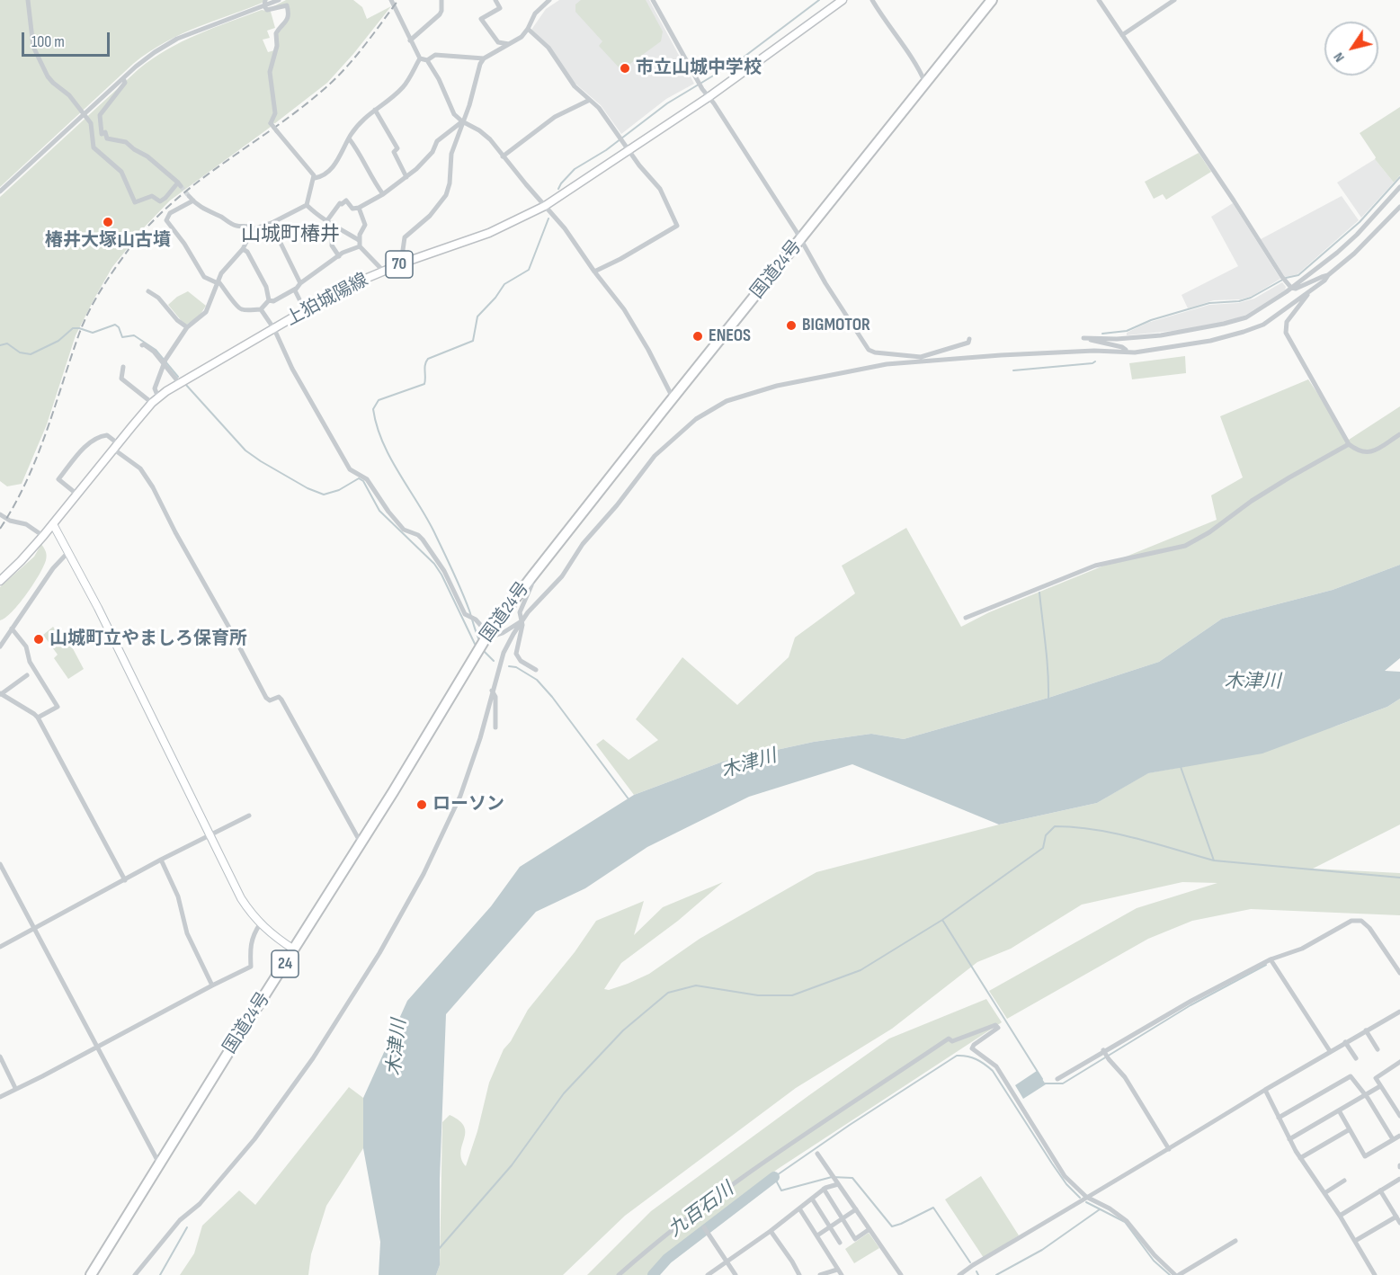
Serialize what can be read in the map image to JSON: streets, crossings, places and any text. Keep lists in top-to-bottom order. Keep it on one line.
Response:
{"streets":{"highway":["国道24号","24"],"main road":["70","上狛城陽線"]},"districts":["山城町椿井"],"water":["木津川","九百石川"],"places":["市立山城中学校","椿井大塚山古墳","BIGMOTOR","ENEOS","山城町立やましろ保育所","ローソン"],"scale_bar":"100 m","north":"bottom left"}
